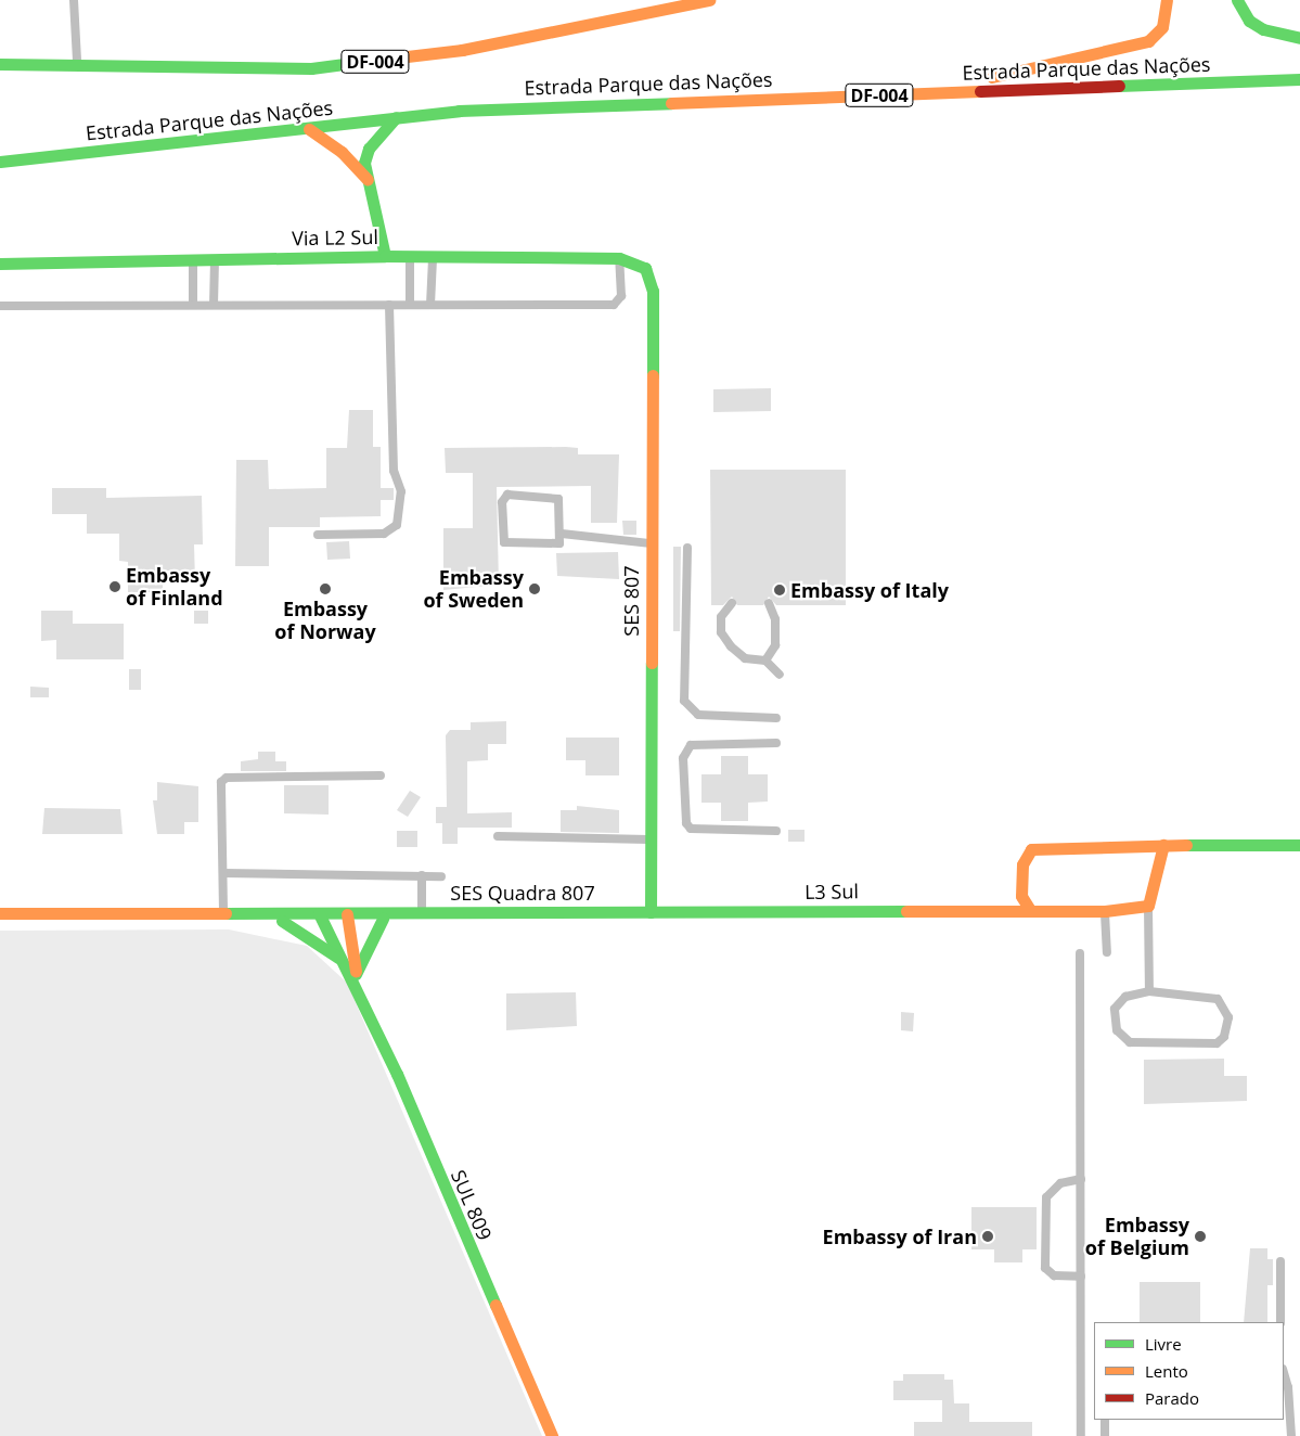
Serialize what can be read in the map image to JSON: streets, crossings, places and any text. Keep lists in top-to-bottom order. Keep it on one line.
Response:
{"streets":{"main road":["DF-004","Estrada Parque das Nações","Via L2 Sul","SES 807","L3 Sul","SES Quadra 807","SUL 809"]},"crossings":[["Via L2 Sul","SES 807"],["SES 807","L3 Sul"],["SES 807","SES Quadra 807"],["L3 Sul","SES Quadra 807"],["SES Quadra 807","SUL 809"]],"places":["Embassy of Finland","Embassy of Norway","Embassy of Sweden","Embassy of Italy","Embassy of Iran","Embassy of Belgium"],"legend":["Livre","Lento","Parado"]}
